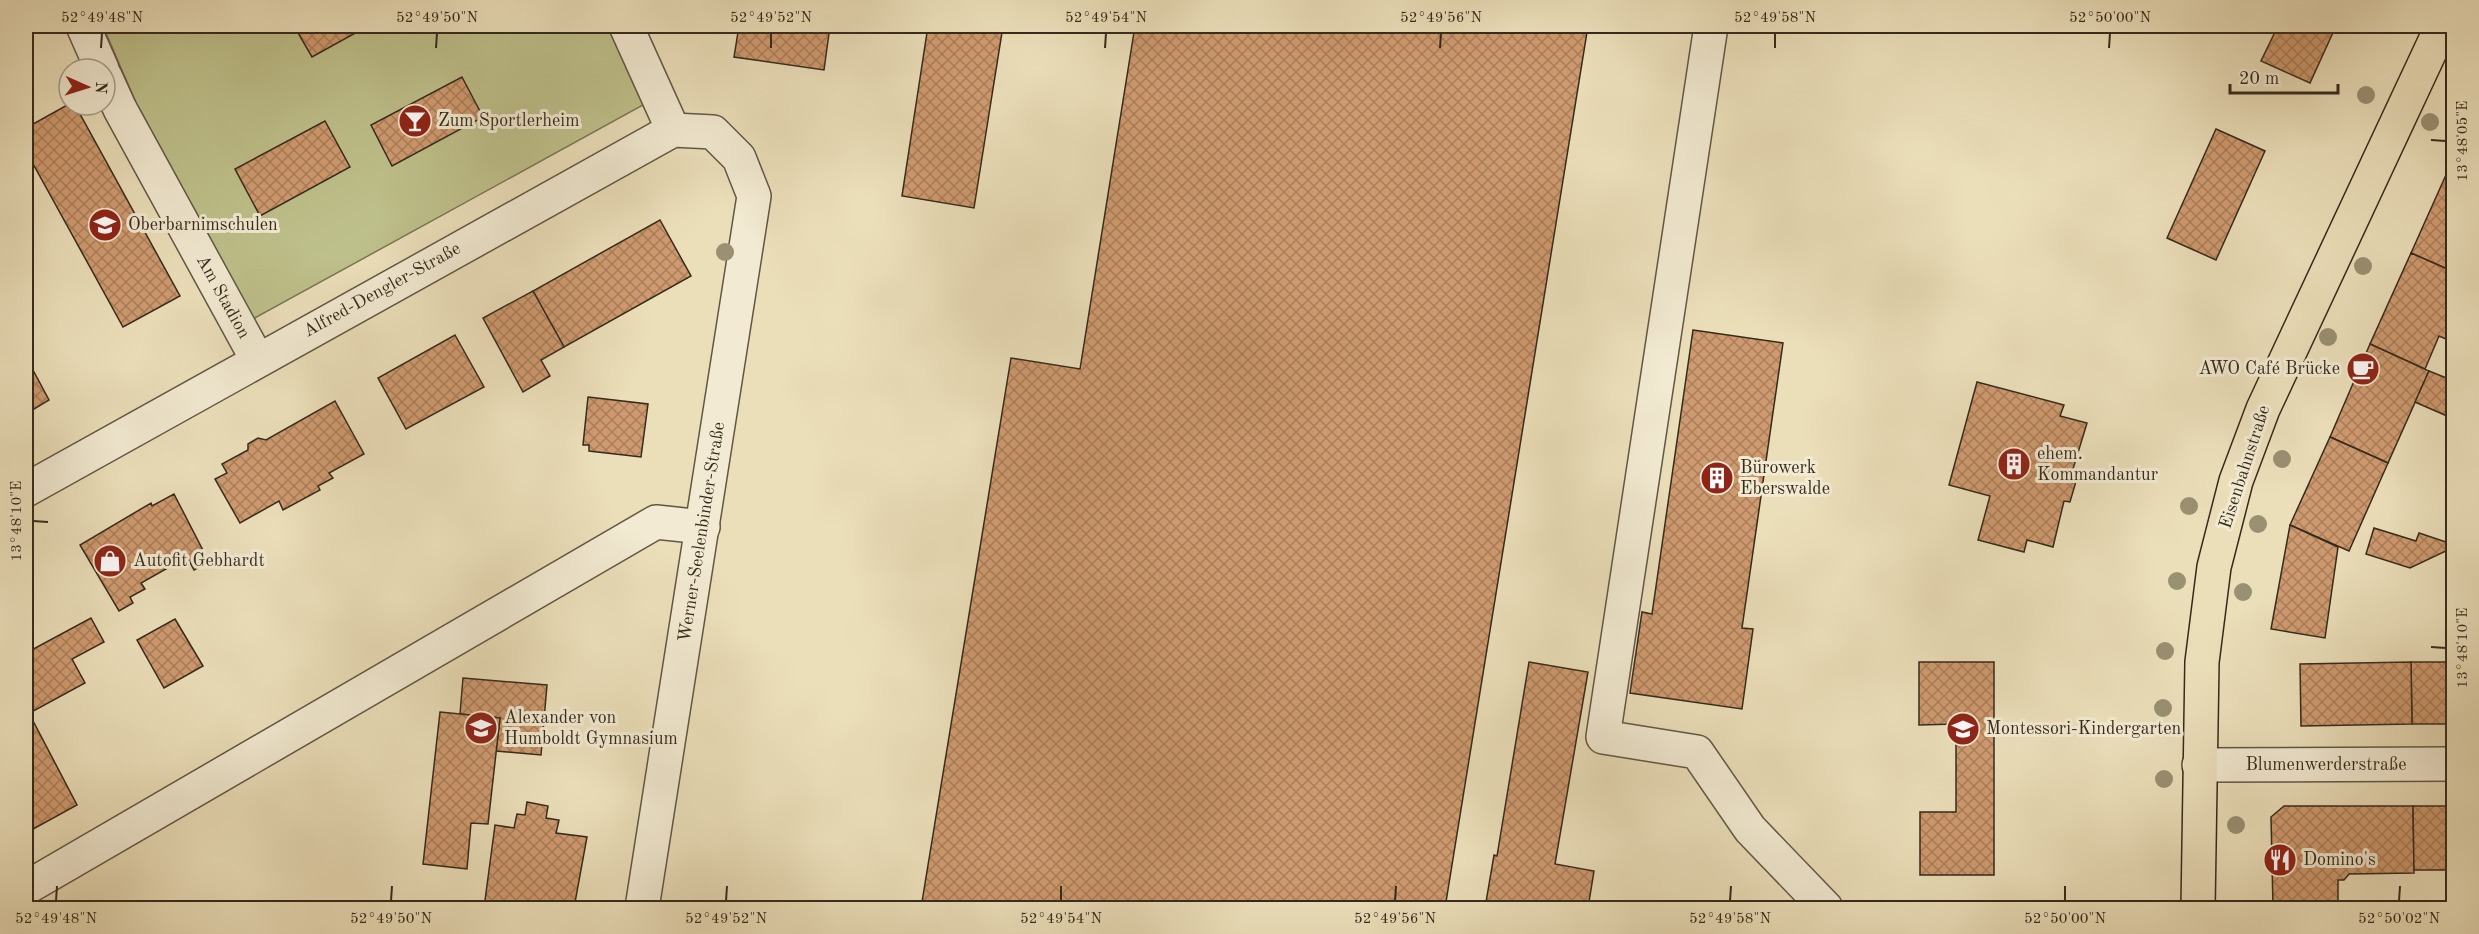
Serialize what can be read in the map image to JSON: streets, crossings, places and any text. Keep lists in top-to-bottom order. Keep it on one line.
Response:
{"streets":{"main road":["Eisenbahnstraße"],"street":["Alfred-Dengler-Straße","Am Stadion","Werner-Seelenbinder-Straße","Blumenwerderstraße"]},"crossings":[["Alfred-Dengler-Straße","Am Stadion"],["Alfred-Dengler-Straße","Werner-Seelenbinder-Straße"],["Eisenbahnstraße","Blumenwerderstraße"]],"places":{"bar":["Zum Sportlerheim"],"school or university":["Oberbarnimschulen","Alexander von Humboldt Gymnasium","Montessori-Kindergarten"],"cafe":["AWO Café Brücke"],"building":["ehem. Kommandantur","Bürowerk Eberswalde"],"shop":["Autofit Gebhardt"],"restaurant":["Domino's"]},"scale_bar":"20 m","north":"right","coordinates":["52°49'48\"N","52°49'50\"N","52°49'52\"N","52°49'54\"N","52°49'56\"N","52°49'58\"N","52°50'00\"N","13°48'05\"E","13°48'10\"E","52°50'02\"N"]}
